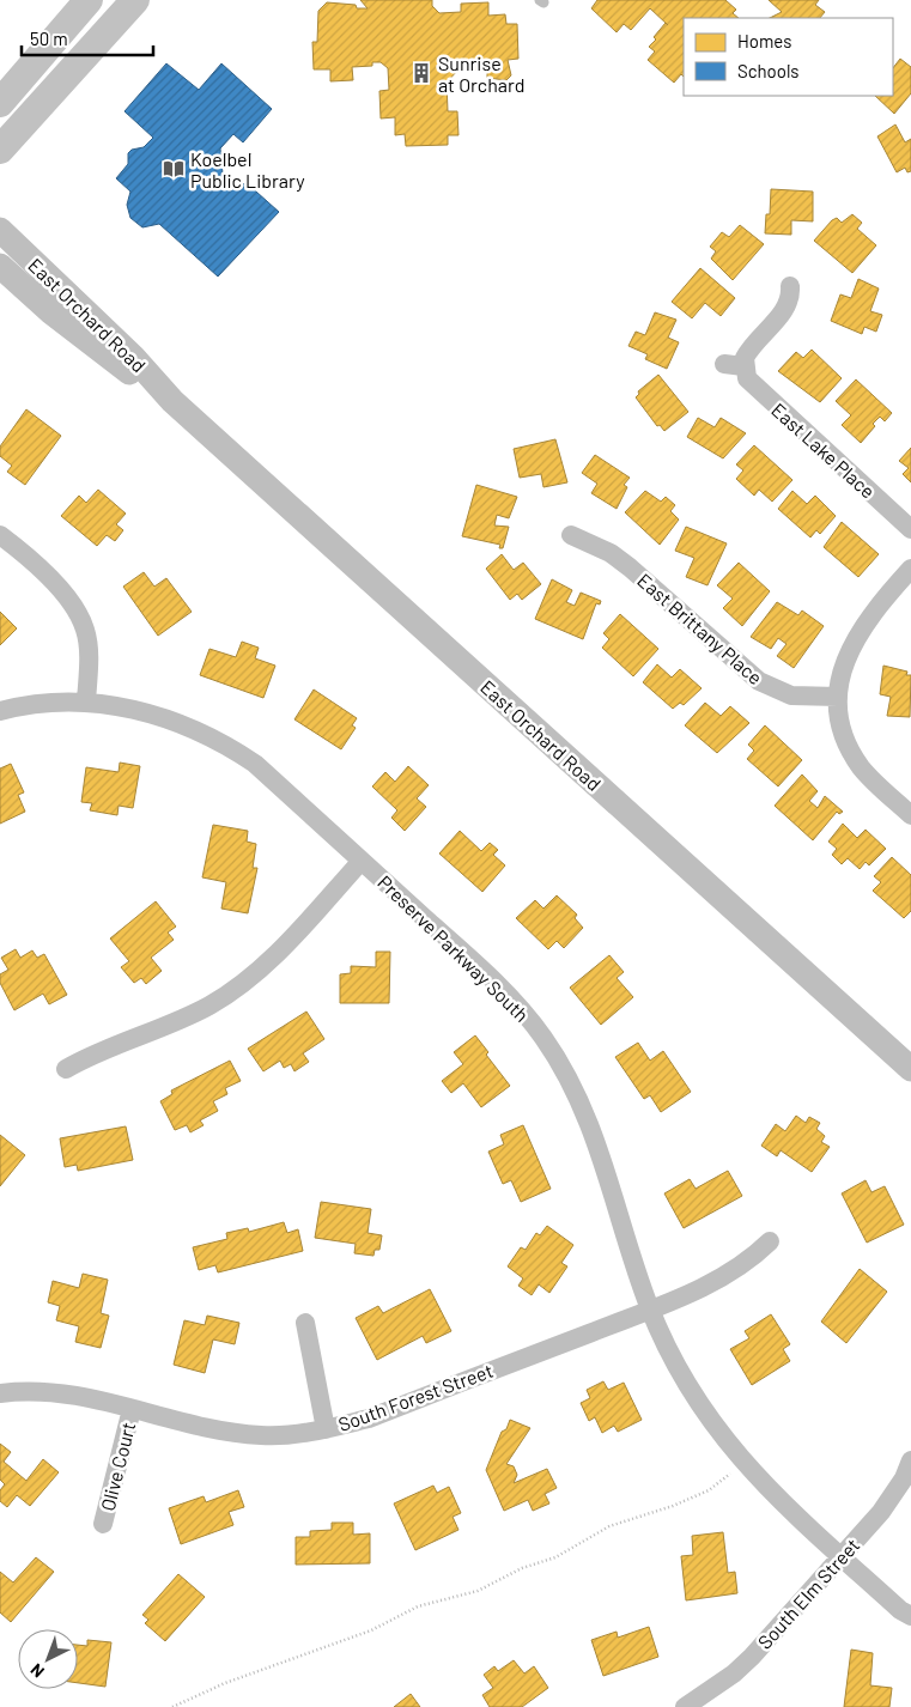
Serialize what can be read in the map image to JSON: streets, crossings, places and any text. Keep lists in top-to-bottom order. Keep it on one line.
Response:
{"streets":{"street":["East Orchard Road","East Lake Place","East Brittany Place","Preserve Parkway South","South Forest Street","Olive Court","South Elm Street"]},"crossings":[["Preserve Parkway South","South Forest Street"],["Preserve Parkway South","South Elm Street"],["South Forest Street","Olive Court"]],"places":{"building":["Sunrise at Orchard"],"library":["Koelbel Public Library"]},"legend":["Homes","Schools"],"scale_bar":"50 m","north":"bottom left"}
